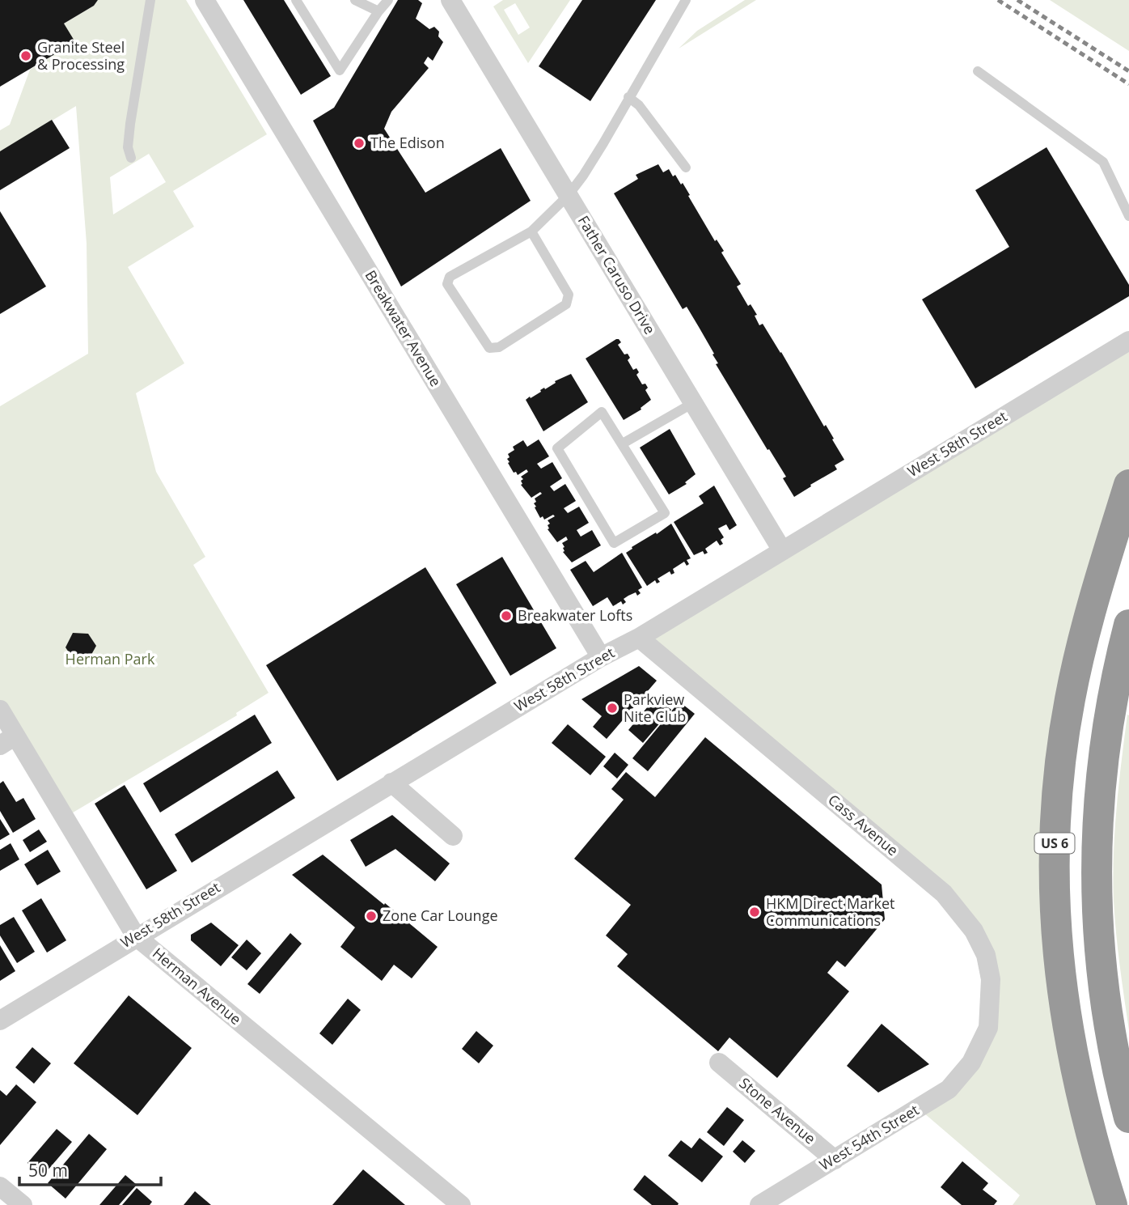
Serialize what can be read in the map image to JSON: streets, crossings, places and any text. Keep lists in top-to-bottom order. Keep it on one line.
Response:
{"streets":{"highway":["US 6"],"street":["Father Caruso Drive","Breakwater Avenue","West 58th Street","Cass Avenue","Herman Avenue","Stone Avenue","West 54th Street"]},"crossings":[["Father Caruso Drive","West 58th Street"],["Breakwater Avenue","West 58th Street"],["West 58th Street","Cass Avenue"],["West 58th Street","Herman Avenue"],["Cass Avenue","West 54th Street"],["Stone Avenue","West 54th Street"]],"parks":["Herman Park"],"places":["Granite Steel & Processing","The Edison","Breakwater Lofts","Parkview Nite Club","HKM Direct Market Communications","Zone Car Lounge"],"scale_bar":"50 m"}
